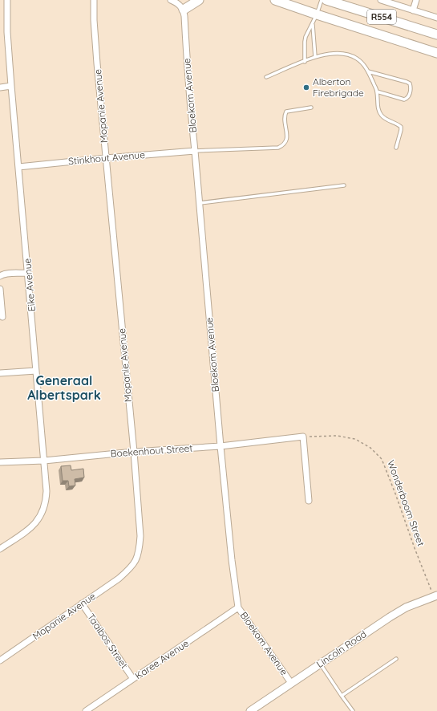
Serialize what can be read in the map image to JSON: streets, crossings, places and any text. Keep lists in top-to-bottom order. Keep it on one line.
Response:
{"streets":{"main road":["R554"],"street":["Bloekom Avenue","Mopanie Avenue","Stinkhout Avenue","Eike Avenue","Boekenhout Street","Taaibos Street","Lincoln Road","Karee Avenue"],"path":["Wonderboom Street"]},"crossings":[["Bloekom Avenue","Stinkhout Avenue"],["Bloekom Avenue","Boekenhout Street"],["Bloekom Avenue","Lincoln Road"],["Bloekom Avenue","Karee Avenue"],["Mopanie Avenue","Stinkhout Avenue"],["Mopanie Avenue","Boekenhout Street"],["Mopanie Avenue","Taaibos Street"],["Stinkhout Avenue","Eike Avenue"],["Eike Avenue","Boekenhout Street"],["Boekenhout Street","Wonderboom Street"],["Wonderboom Street","Lincoln Road"],["Taaibos Street","Karee Avenue"]],"districts":["Generaal Albertspark"],"places":["Alberton Firebrigade"]}
